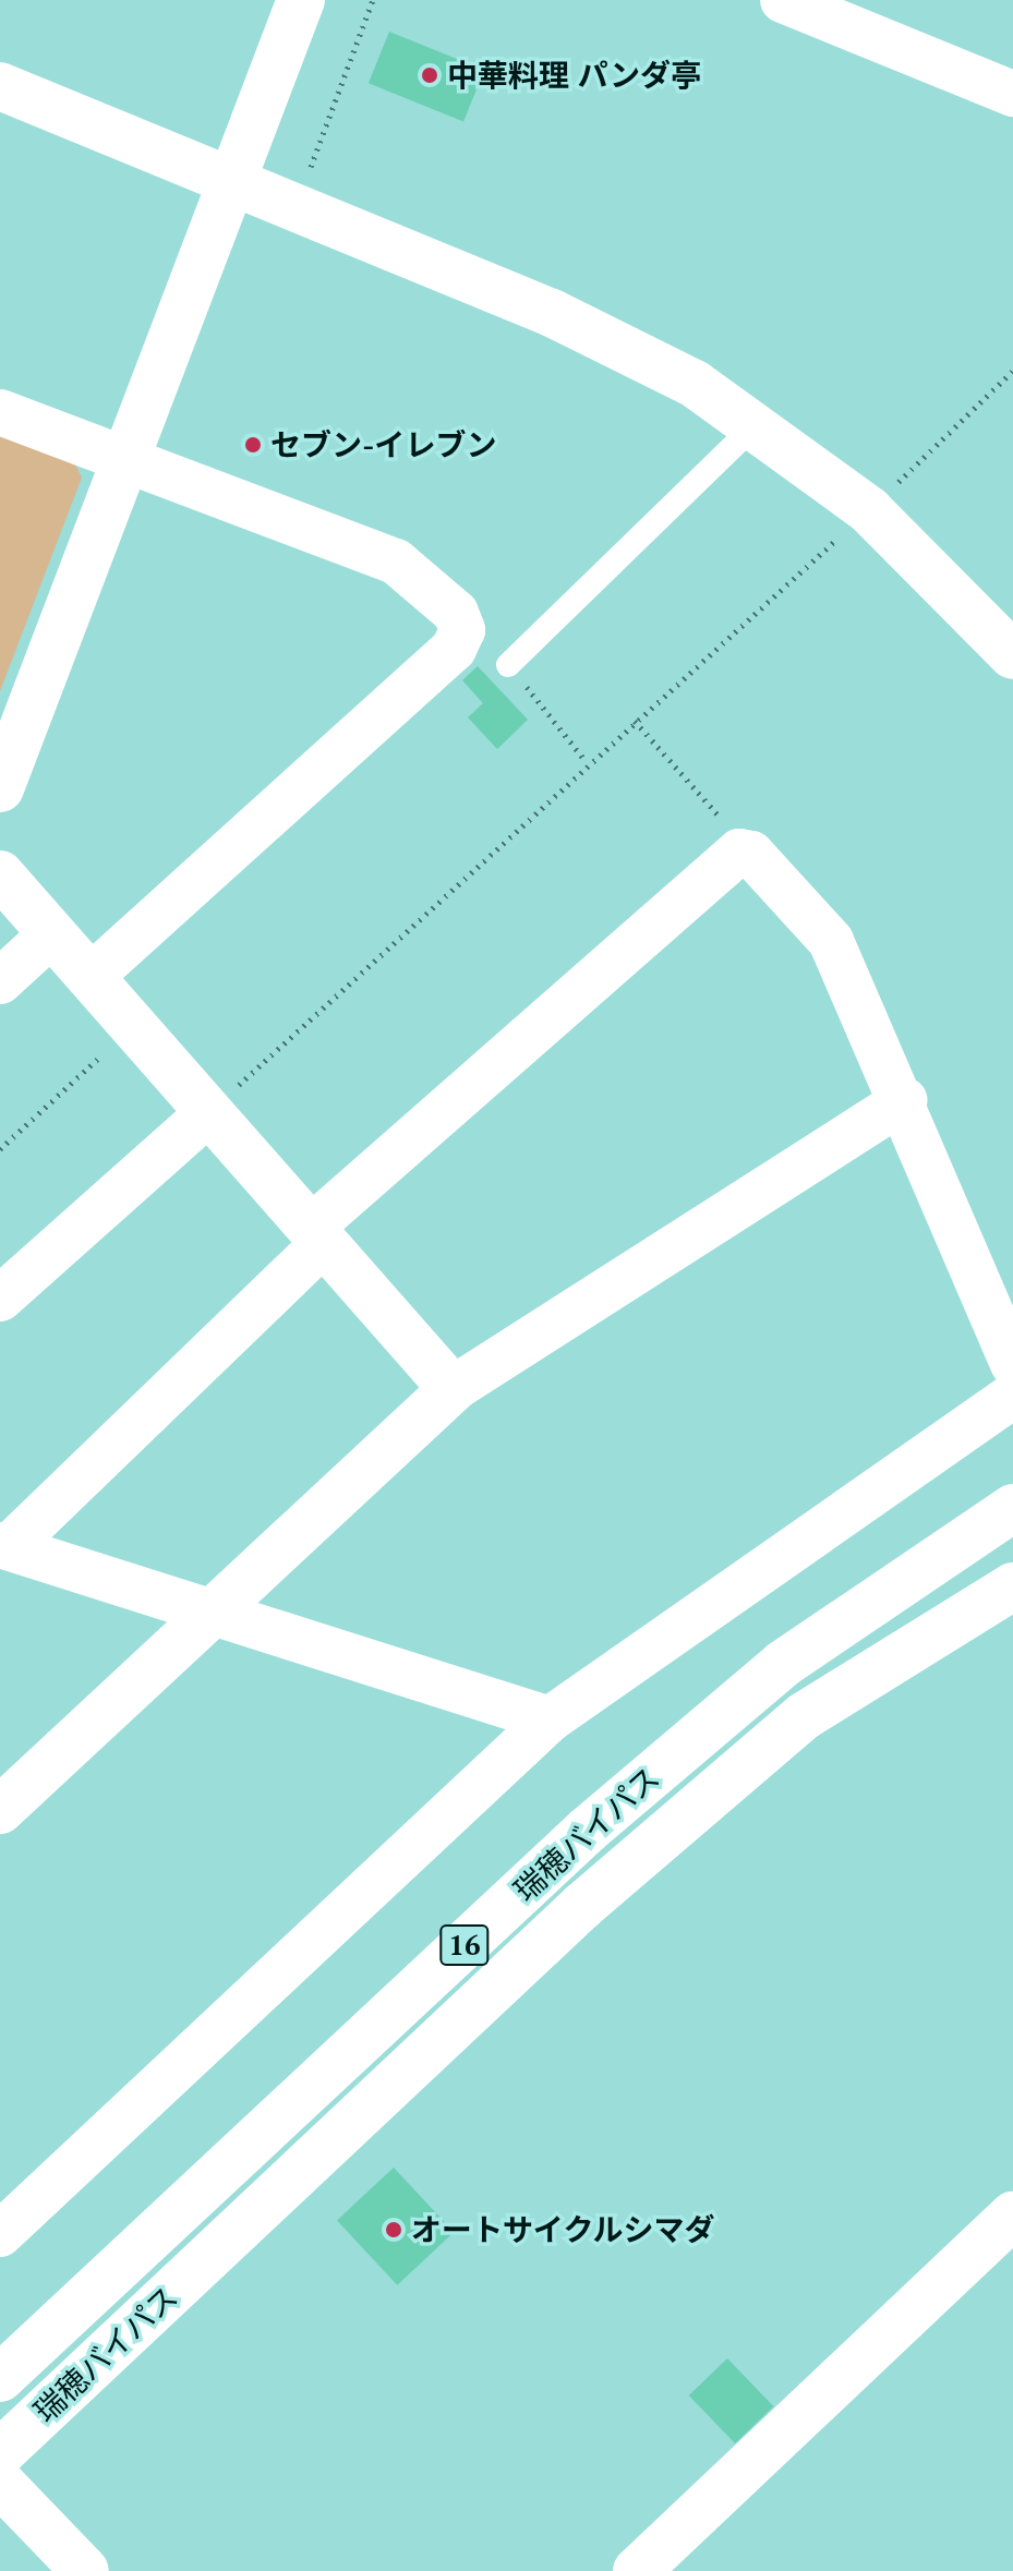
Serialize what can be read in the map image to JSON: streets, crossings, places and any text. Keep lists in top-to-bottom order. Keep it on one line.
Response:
{"streets":{"main road":["瑞穂バイパス","16"]},"places":["中華料理 パンダ亭","セブン-イレブン","オートサイクルシマダ"]}
